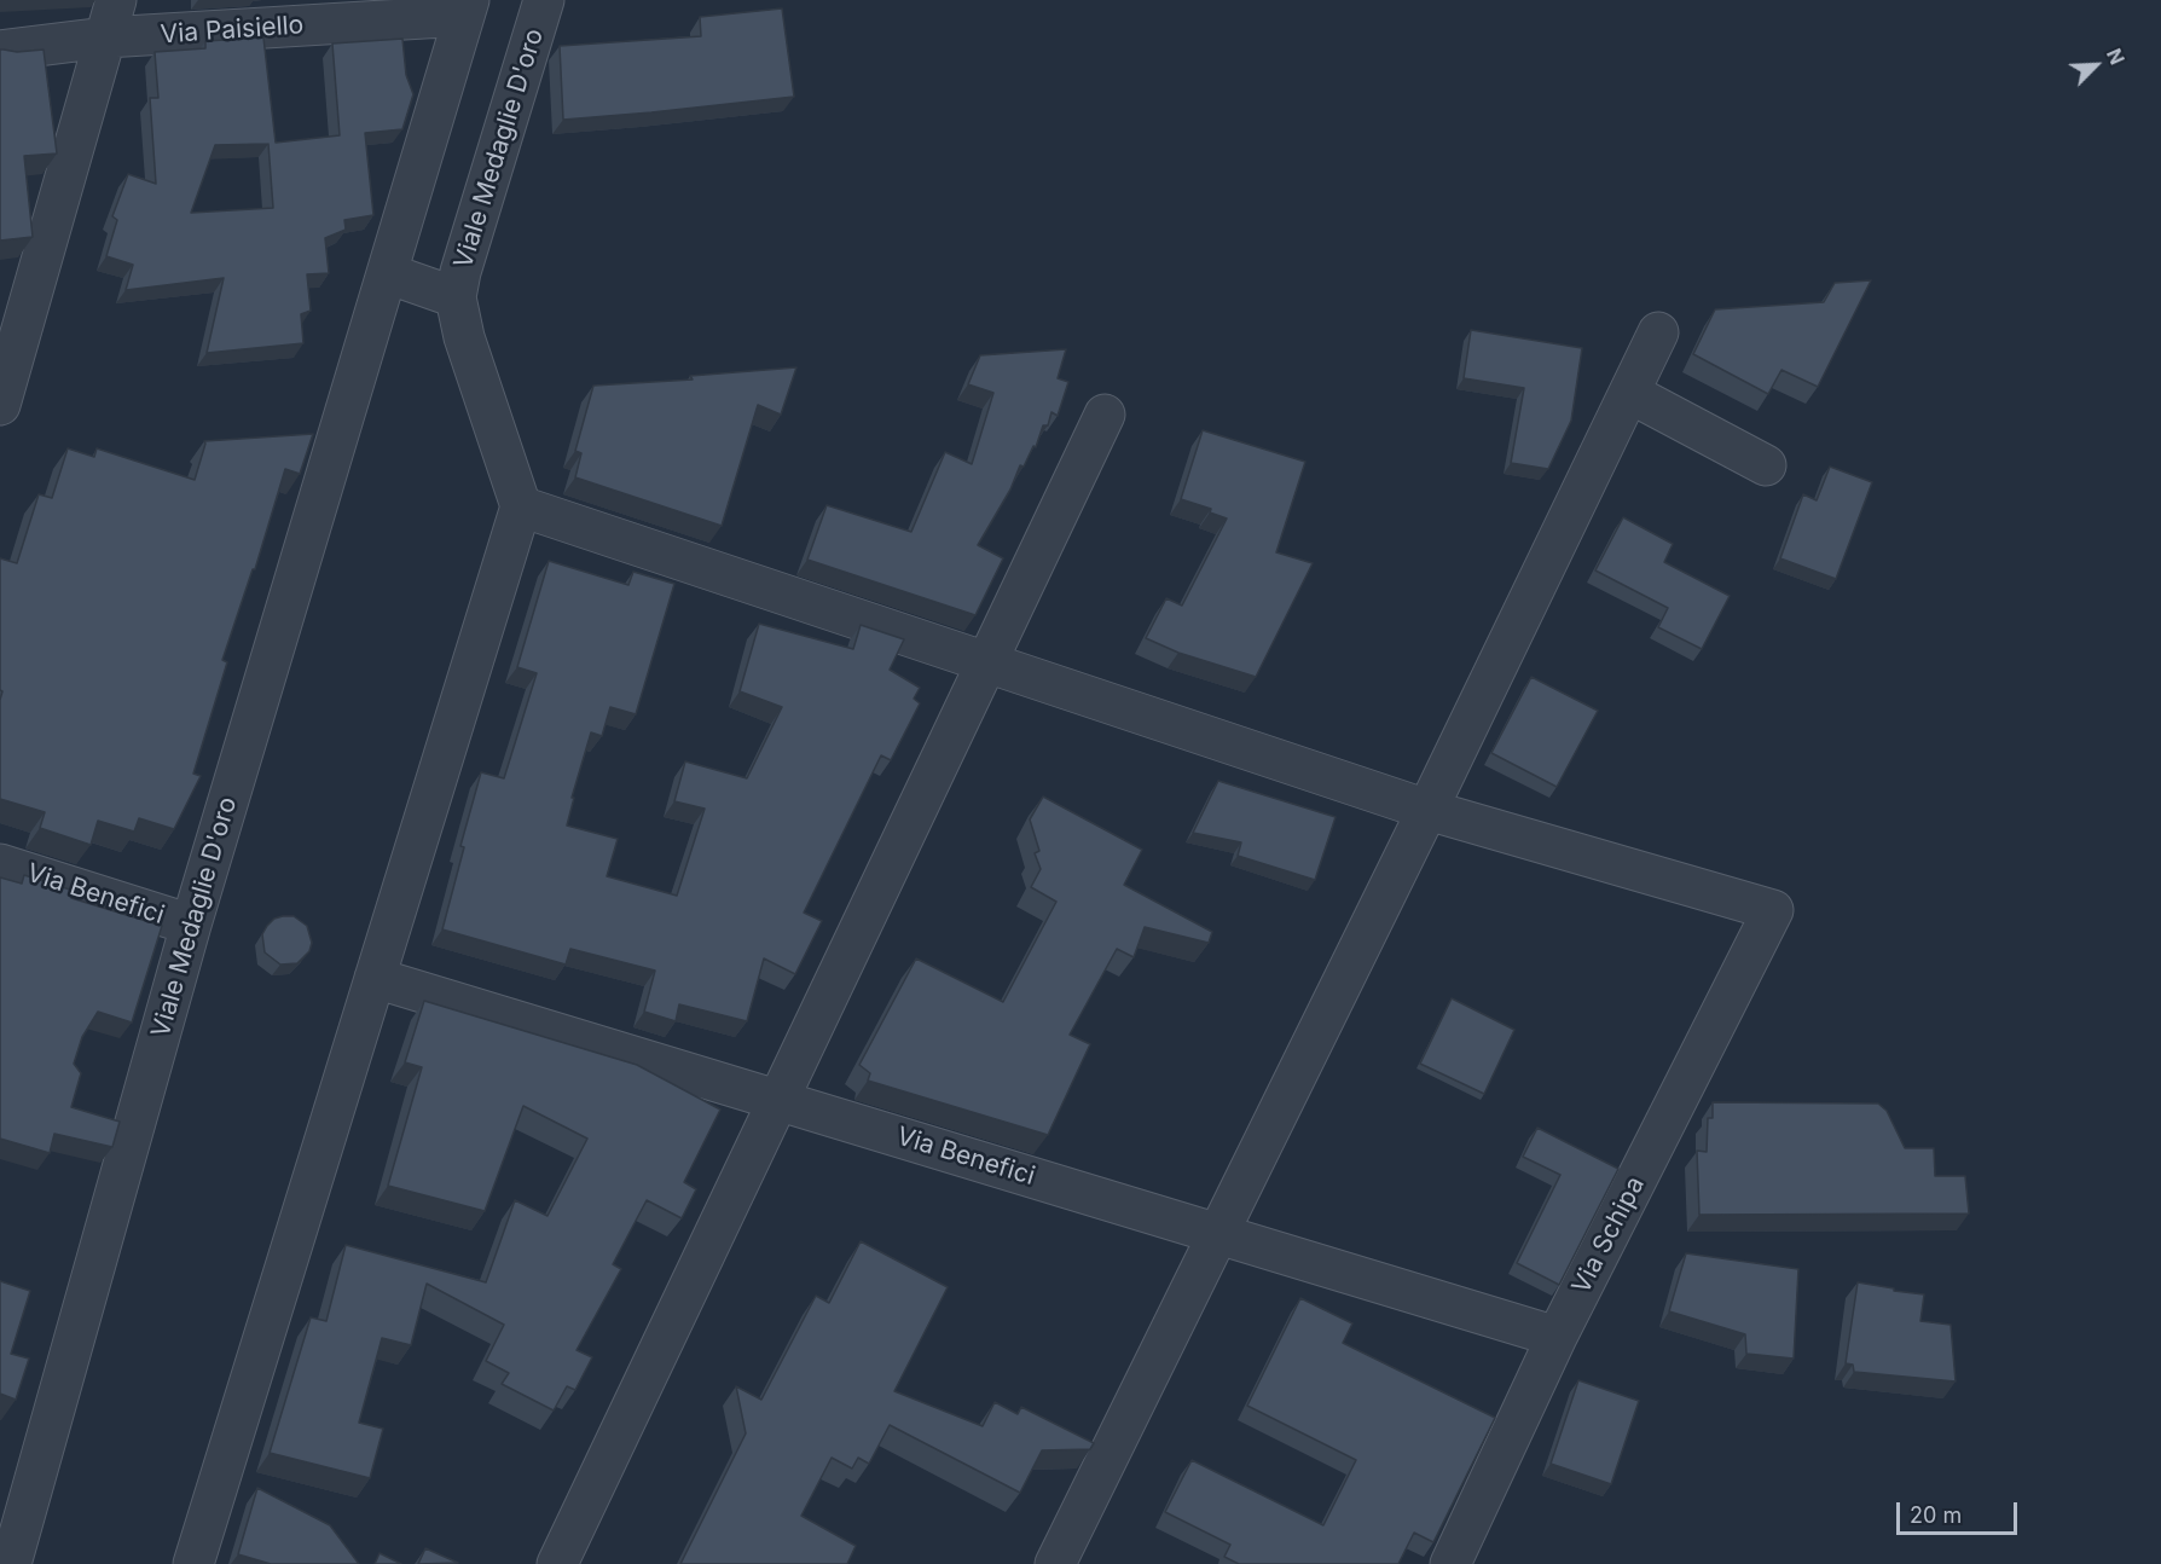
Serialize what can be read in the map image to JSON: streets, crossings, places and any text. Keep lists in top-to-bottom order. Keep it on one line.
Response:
{"streets":{"street":["Via Paisiello","Viale Medaglie D'oro","Via Benefici","Via Schipa"]},"crossings":[["Via Paisiello","Viale Medaglie D'oro"],["Viale Medaglie D'oro","Via Benefici"],["Via Benefici","Via Schipa"]],"scale_bar":"20 m","north":"top right"}
